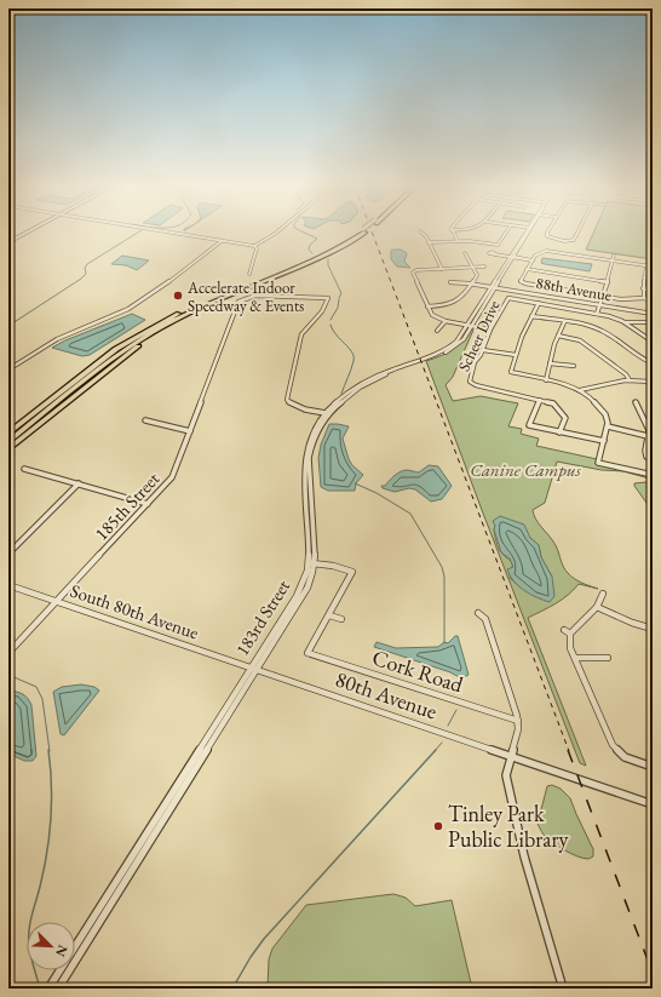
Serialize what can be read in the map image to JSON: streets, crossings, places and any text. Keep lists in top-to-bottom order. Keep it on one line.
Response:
{"streets":{"street":["88th Avenue","Scheer Drive","185th Street","South 80th Avenue","183rd Street","Cork Road","80th Avenue"]},"crossings":[["88th Avenue","183rd Street"],["185th Street","South 80th Avenue"],["185th Street","183rd Street"],["South 80th Avenue","183rd Street"],["South 80th Avenue","80th Avenue"],["183rd Street","80th Avenue"]],"parks":["Canine Campus"],"places":["Accelerate Indoor Speedway & Events","Tinley Park Public Library"],"north":"bottom right"}
